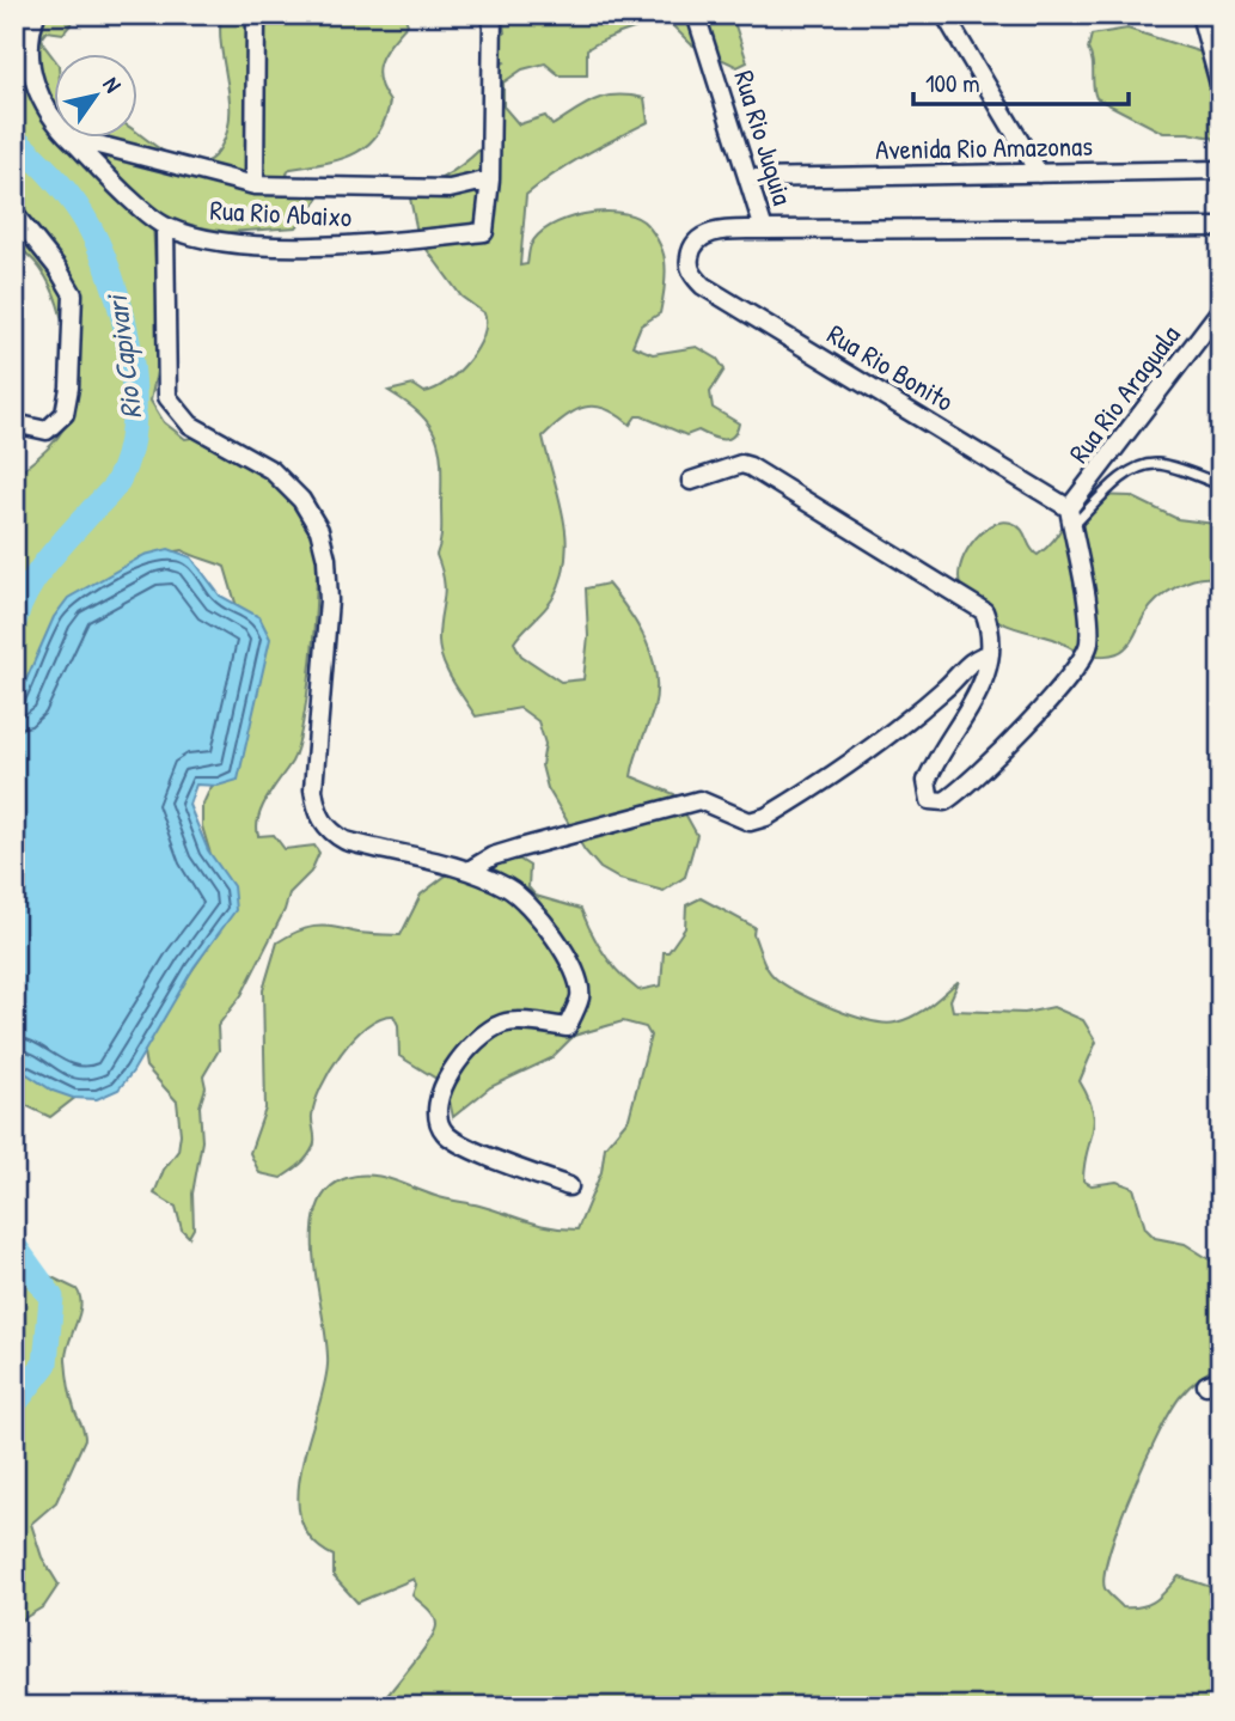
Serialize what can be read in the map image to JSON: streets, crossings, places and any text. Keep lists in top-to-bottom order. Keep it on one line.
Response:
{"streets":{"street":["Rua Rio Juquia","Avenida Rio Amazonas","Rua Rio Abaixo","Rua Rio Bonito","Rua Rio Araguala"]},"crossings":[["Rua Rio Juquia","Avenida Rio Amazonas"],["Rua Rio Juquia","Rua Rio Bonito"],["Rua Rio Bonito","Rua Rio Araguala"]],"water":["Rio Capivari"],"scale_bar":"100 m","north":"top right"}
